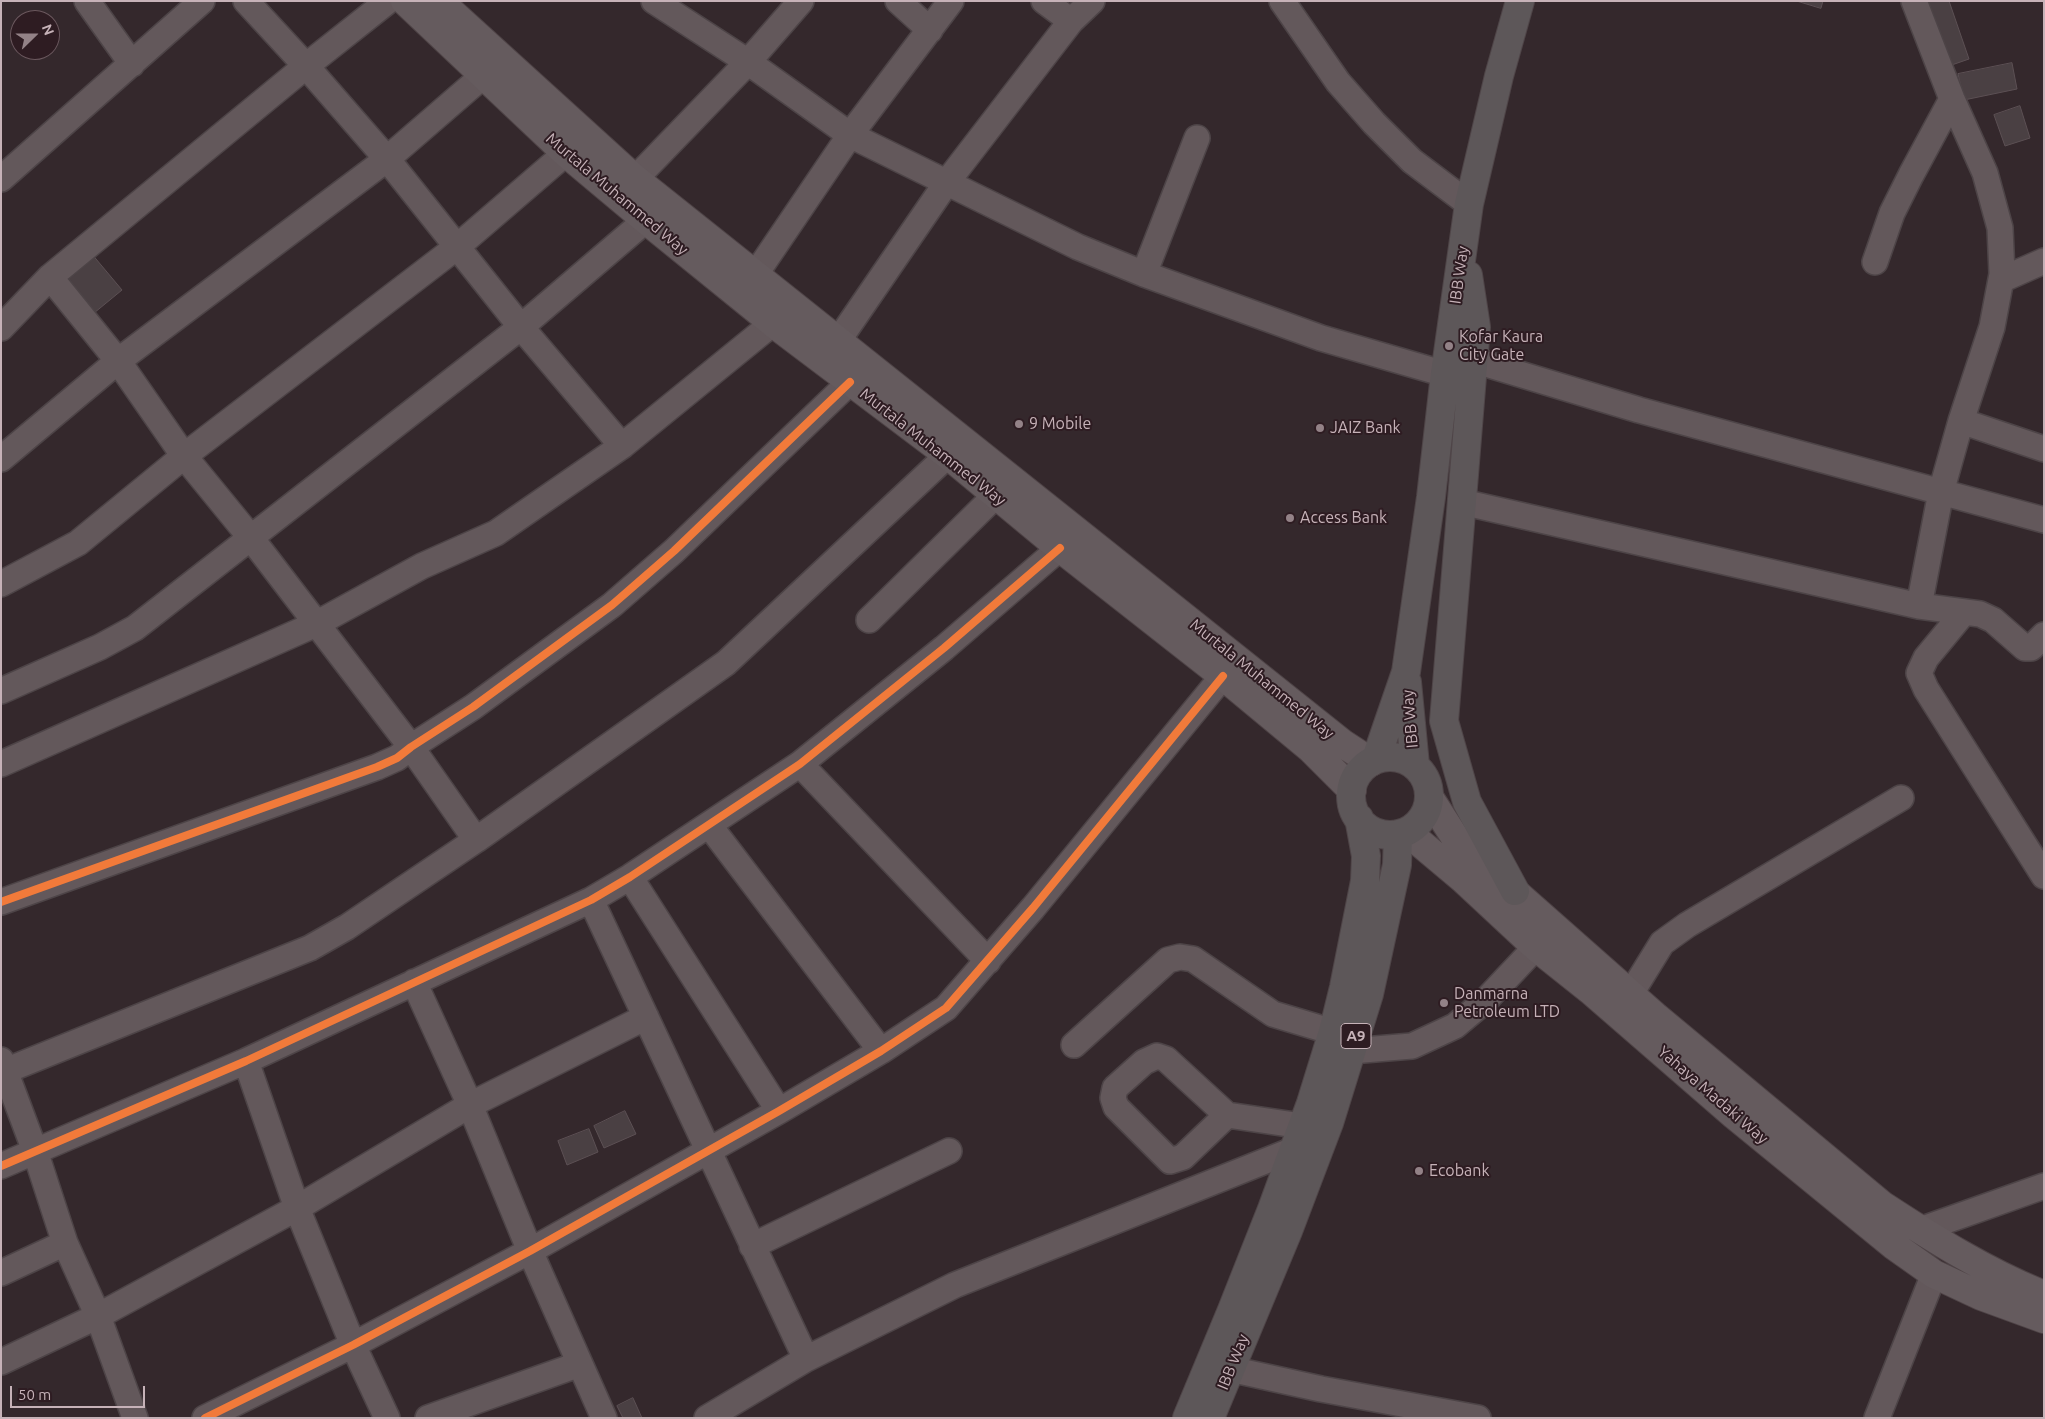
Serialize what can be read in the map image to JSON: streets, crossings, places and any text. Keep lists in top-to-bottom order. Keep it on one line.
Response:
{"streets":{"highway":["IBB Way","A9"],"main road":["Murtala Muhammed Way","Yahaya Madaki Way"]},"crossings":[["Murtala Muhammed Way","IBB Way"],["Murtala Muhammed Way","A9"],["Murtala Muhammed Way","Yahaya Madaki Way"],["IBB Way","A9"],["IBB Way","Yahaya Madaki Way"],["A9","Yahaya Madaki Way"]],"places":["Kofar Kaura City Gate","9 Mobile","JAIZ Bank","Access Bank","Danmarna Petroleum LTD","Ecobank"],"scale_bar":"50 m","north":"right"}
